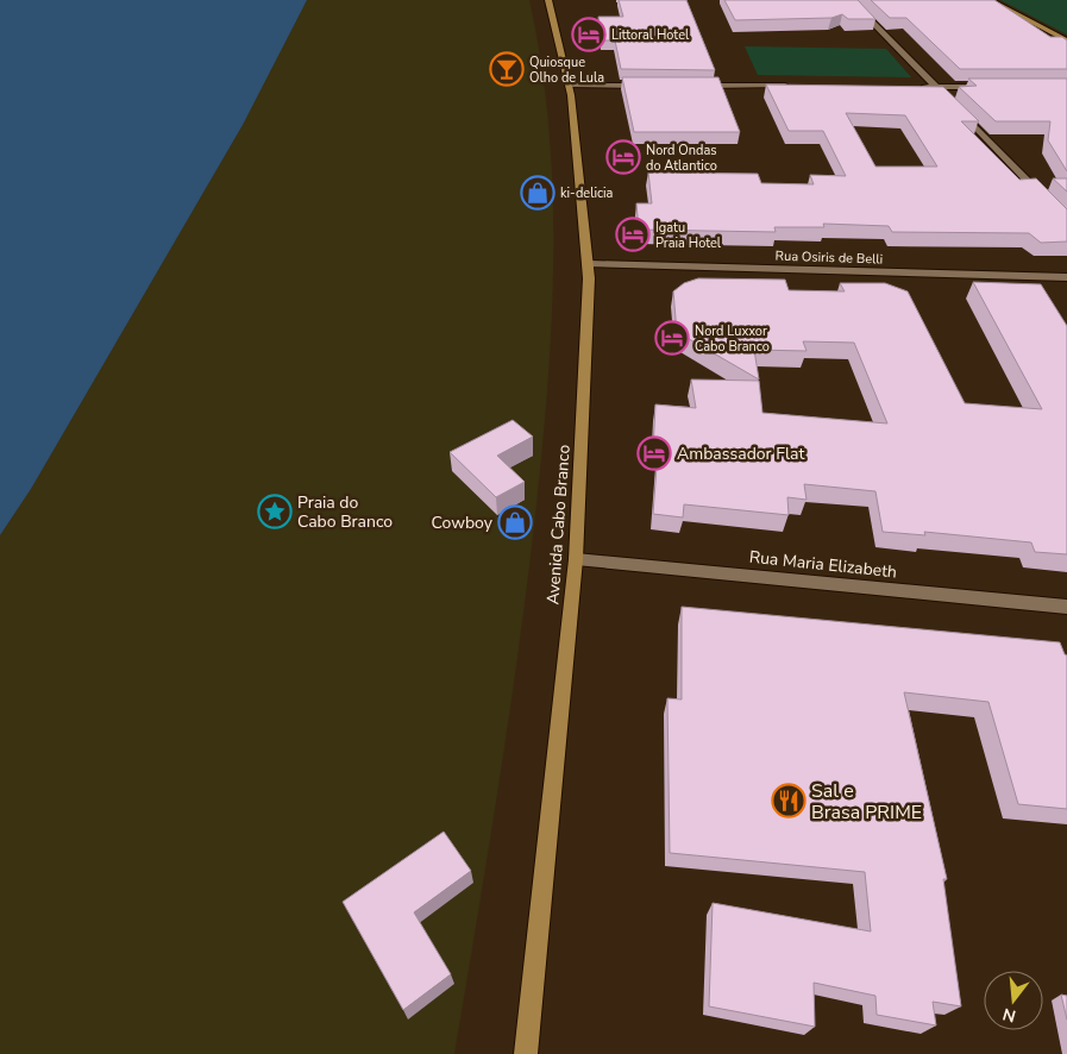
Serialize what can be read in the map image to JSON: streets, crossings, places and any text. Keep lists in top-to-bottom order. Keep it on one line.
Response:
{"streets":{"main road":["Avenida Cabo Branco"],"street":["Rua Osiris de Belli","Rua Maria Elizabeth"]},"crossings":[["Rua Osiris de Belli","Avenida Cabo Branco"],["Avenida Cabo Branco","Rua Maria Elizabeth"]],"places":{"hotel":["Littoral Hotel","Nord Ondas do Atlantico","Igatu Praia Hotel","Nord Luxxor Cabo Branco","Ambassador Flat"],"bar":["Quiosque Olho de Lula"],"shop":["ki-delicia","Cowboy"],"place":["Praia do Cabo Branco"],"restaurant":["Sal e Brasa PRIME"]},"north":"bottom"}
